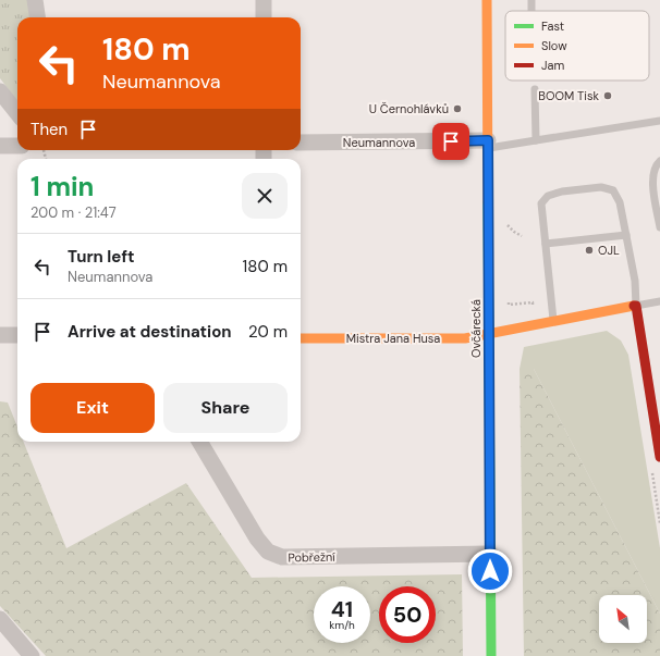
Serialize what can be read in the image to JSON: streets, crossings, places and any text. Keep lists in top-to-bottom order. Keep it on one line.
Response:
{"streets":{"main road":["Ovčárecká","Mistra Jana Husa"],"street":["Neumannova","Pobřežní"]},"crossings":[["Neumannova","Ovčárecká"],["Ovčárecká","Mistra Jana Husa"],["Ovčárecká","Pobřežní"]],"places":["BOOM Tisk","U Černohlávků","OJL"],"legend":["Fast","Slow","Jam"],"north":"top left","page":{"turn":["180 m","Neumannova"],"then":"Then","heading":["1 min","200 m · 21:47"],"list":[{"name":"Turn left","note":"Neumannova","value":"180 m"},{"name":"Arrive at destination","value":"20 m"}],"buttons":["Exit","Share"],"speed":"41 km/h","limit":"50"}}
